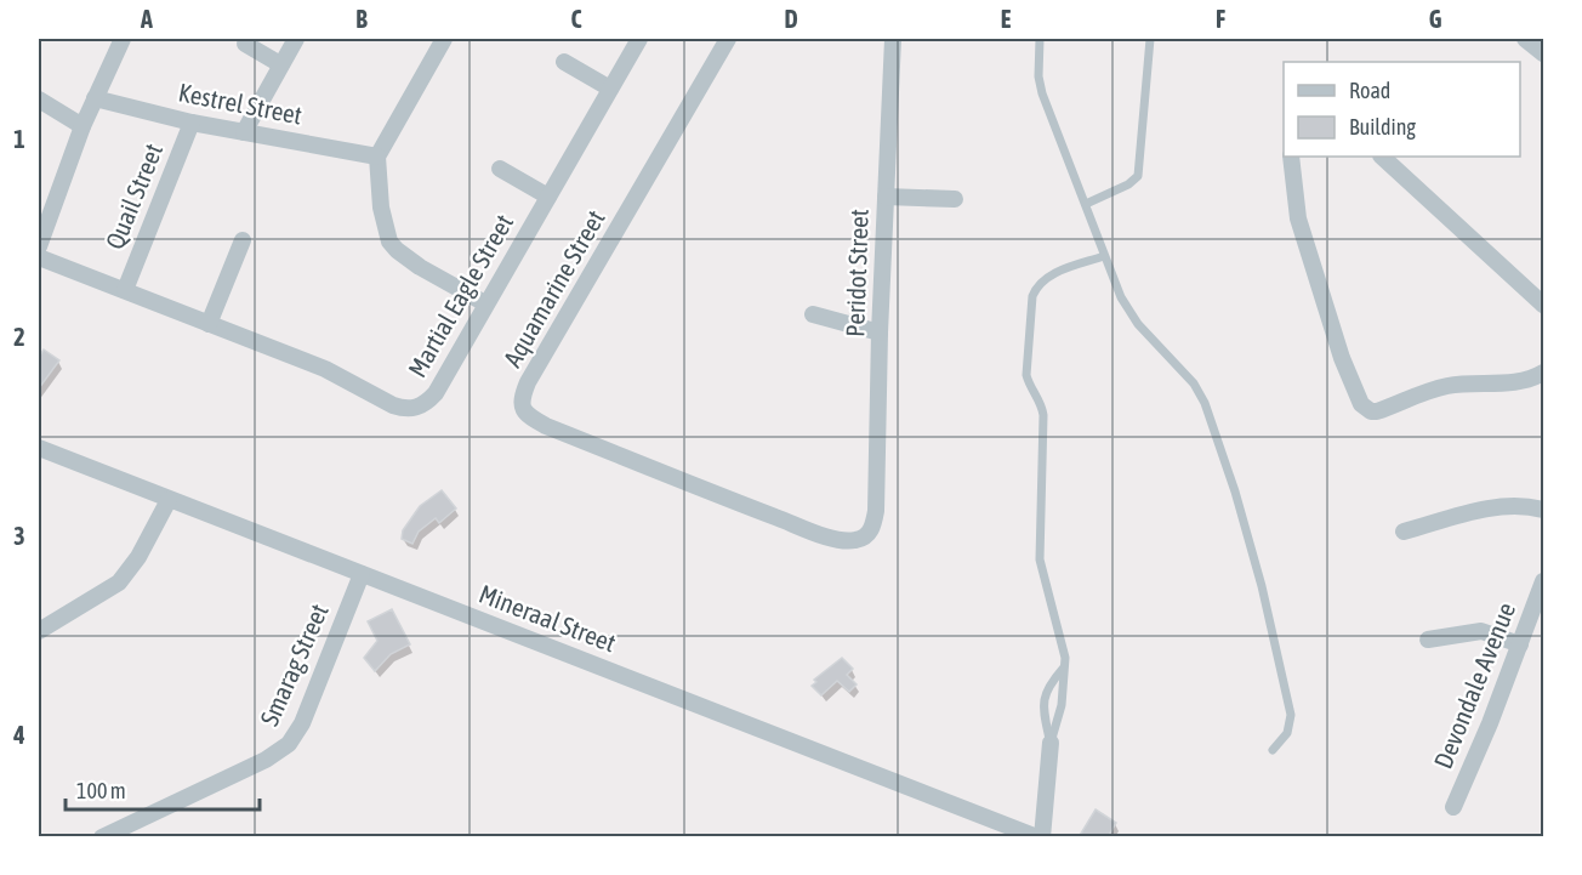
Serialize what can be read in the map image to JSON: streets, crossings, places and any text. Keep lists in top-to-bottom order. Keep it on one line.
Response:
{"streets":{"street":["Kestrel Street","Quail Street","Peridot Street","Aquamarine Street","Martial Eagle Street","Mineraal Street","Smarag Street","Devondale Avenue"]},"crossings":[["Kestrel Street","Quail Street"],["Quail Street","Martial Eagle Street"],["Peridot Street","Aquamarine Street"],["Mineraal Street","Smarag Street"]],"legend":["Road","Building"],"scale_bar":"100 m","grid":{"columns":["A","B","C","D","E","F","G"],"rows":["1","2","3","4"]}}
